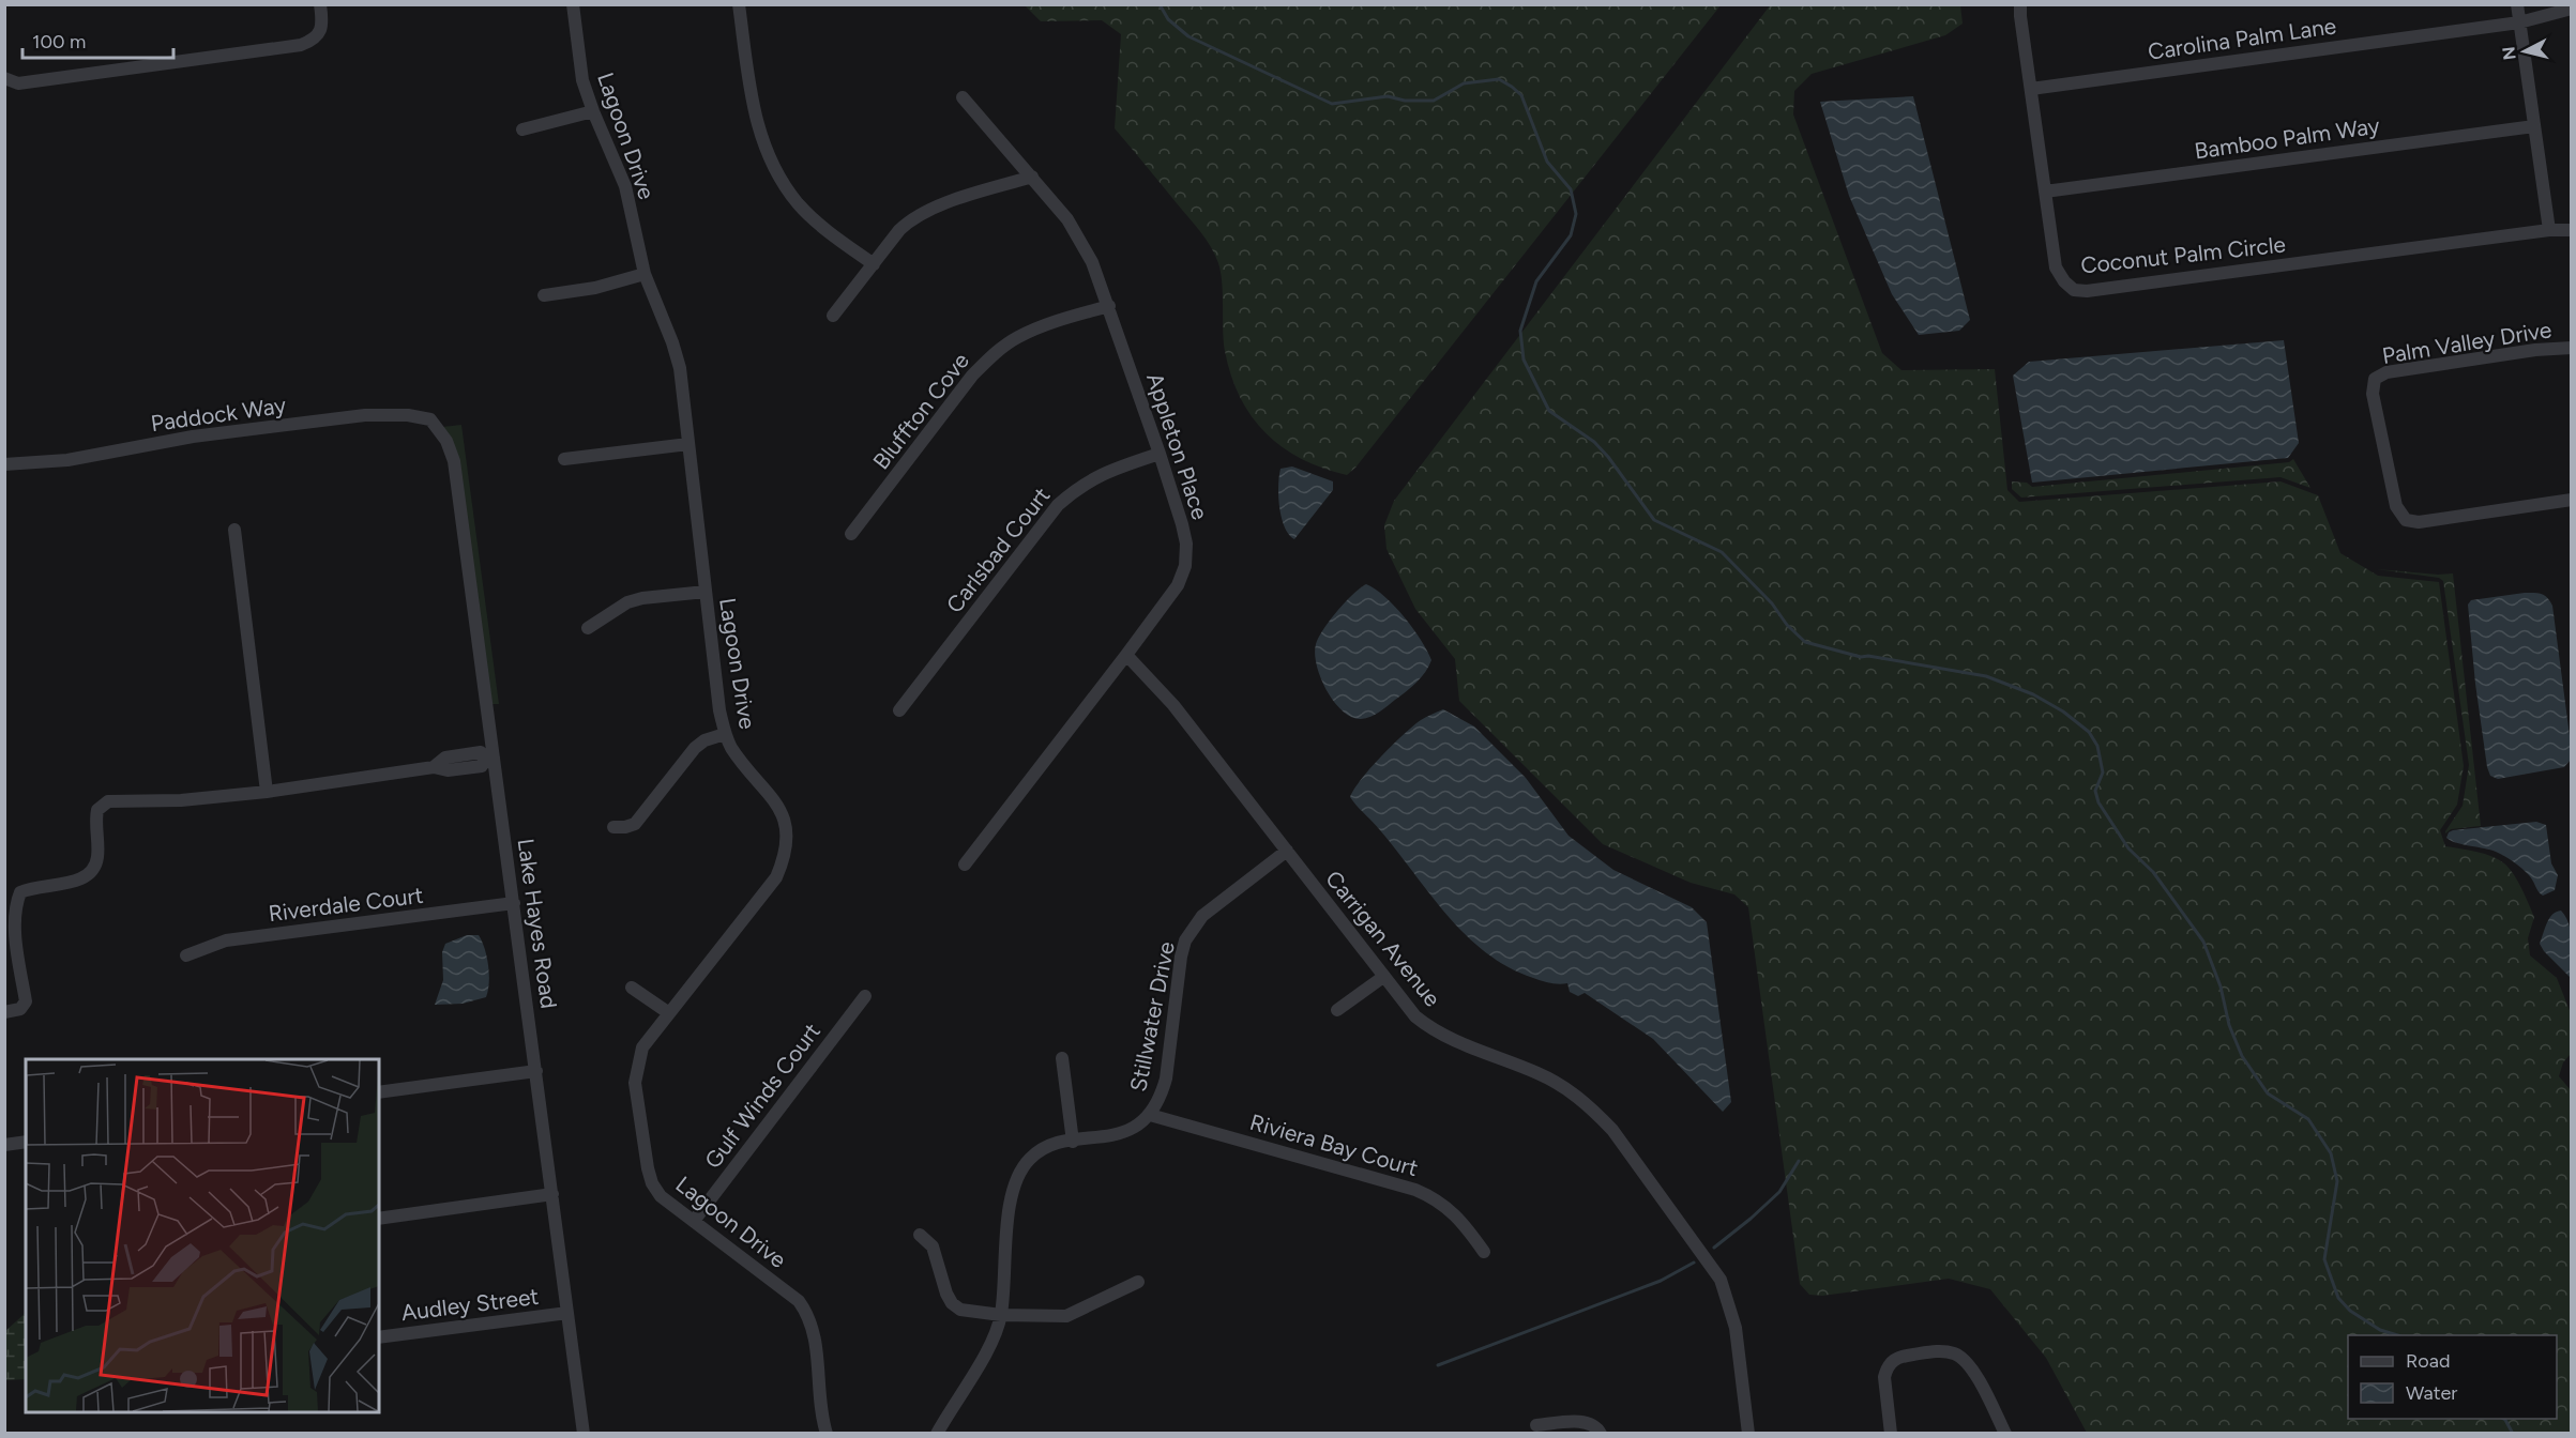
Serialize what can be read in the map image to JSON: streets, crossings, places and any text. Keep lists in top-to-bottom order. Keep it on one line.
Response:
{"streets":{"street":["Carolina Palm Lane","Lagoon Drive","Bamboo Palm Way","Coconut Palm Circle","Palm Valley Drive","Bluffton Cove","Paddock Way","Appleton Place","Carlsbad Court","Riverdale Court","Lake Hayes Road","Carrigan Avenue","Stillwater Drive","Gulf Winds Court","Riviera Bay Court","Audley Street"]},"crossings":[["Carolina Palm Lane","Coconut Palm Circle"],["Lagoon Drive","Gulf Winds Court"],["Bamboo Palm Way","Coconut Palm Circle"],["Bluffton Cove","Appleton Place"],["Paddock Way","Lake Hayes Road"],["Appleton Place","Carlsbad Court"],["Appleton Place","Carrigan Avenue"],["Riverdale Court","Lake Hayes Road"],["Lake Hayes Road","Audley Street"],["Carrigan Avenue","Stillwater Drive"],["Stillwater Drive","Riviera Bay Court"]],"legend":["Road","Water"],"scale_bar":"100 m","north":"left"}
